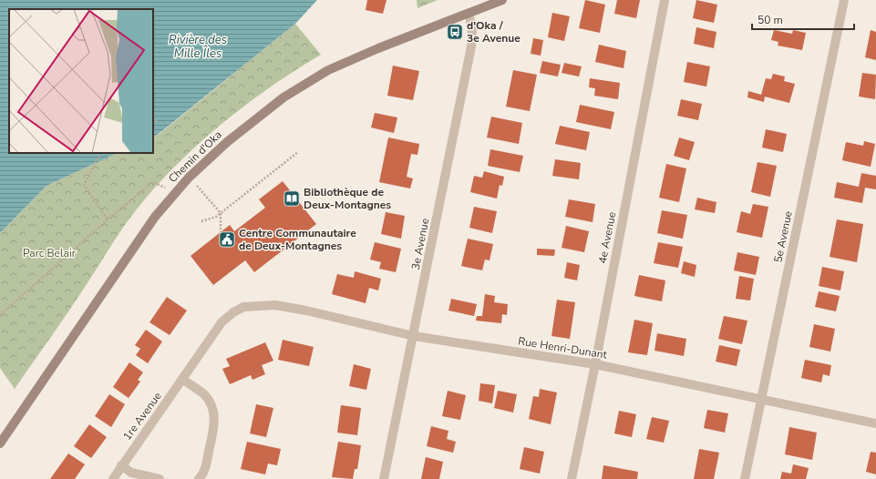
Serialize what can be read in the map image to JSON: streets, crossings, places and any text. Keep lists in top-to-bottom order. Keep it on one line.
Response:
{"streets":{"main road":["Chemin d'Oka"],"street":["5e Avenue","4e Avenue","3e Avenue","Rue Henri-Dunant","1re Avenue"]},"crossings":[["Chemin d'Oka","3e Avenue"],["5e Avenue","Rue Henri-Dunant"],["4e Avenue","Rue Henri-Dunant"],["3e Avenue","Rue Henri-Dunant"],["Rue Henri-Dunant","1re Avenue"]],"water":["Rivière des Mille Îles"],"parks":["Parc Belair"],"places":{"bus stop":["d'Oka / 3e Avenue"],"library":["Bibliothèque de Deux-Montagnes"],"public building":["Centre Communautaire de Deux-Montagnes"]},"scale_bar":"50 m"}
